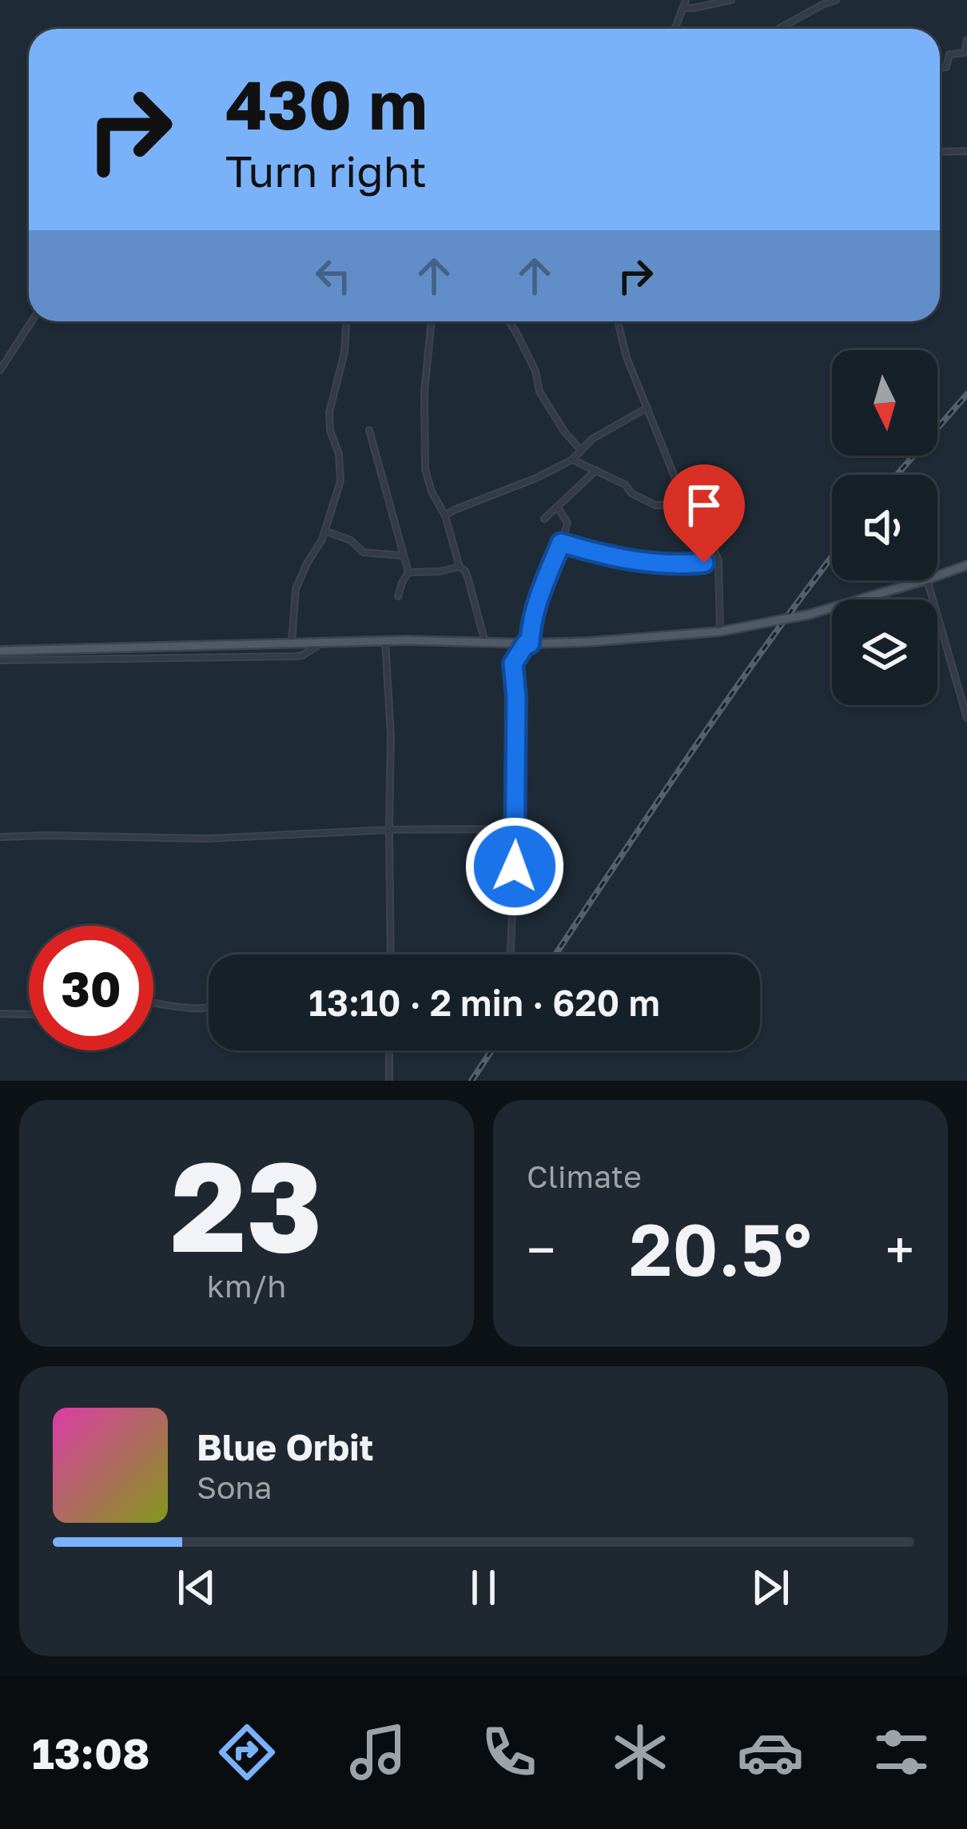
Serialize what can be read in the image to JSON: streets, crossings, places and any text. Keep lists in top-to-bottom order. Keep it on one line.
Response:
{"north":"bottom","page":{"turn":["430 m","Turn right"],"limit":"30","trip":"13:10 · 2 min · 620 m","tile":[["23","km/h"],"Climate"],"heat":["−","20.5°","+"],"song":["Blue Orbit","Sona"],"tabs":"13:08"}}
